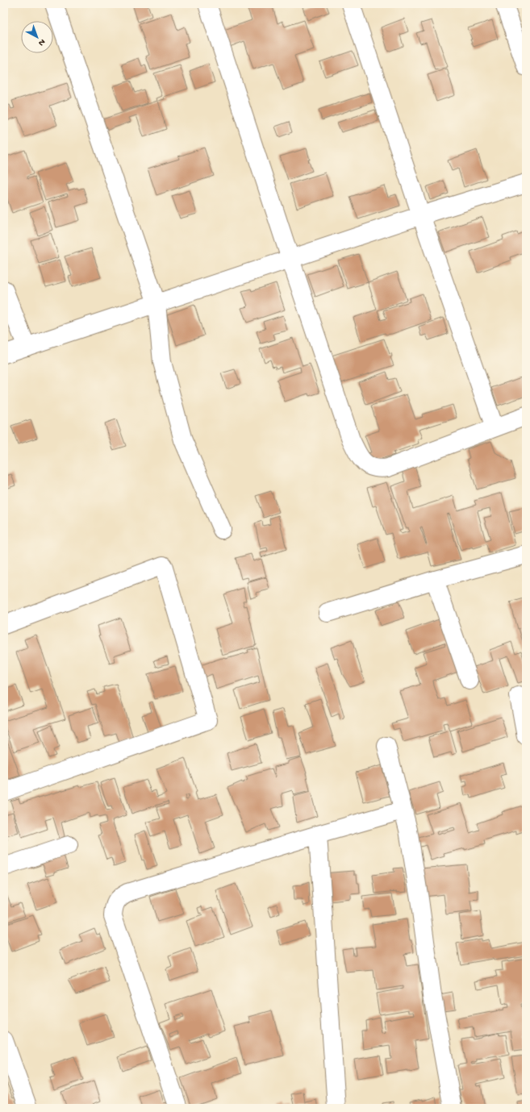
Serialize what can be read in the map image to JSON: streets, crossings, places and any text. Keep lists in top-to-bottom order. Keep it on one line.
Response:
{"north":"bottom right"}
